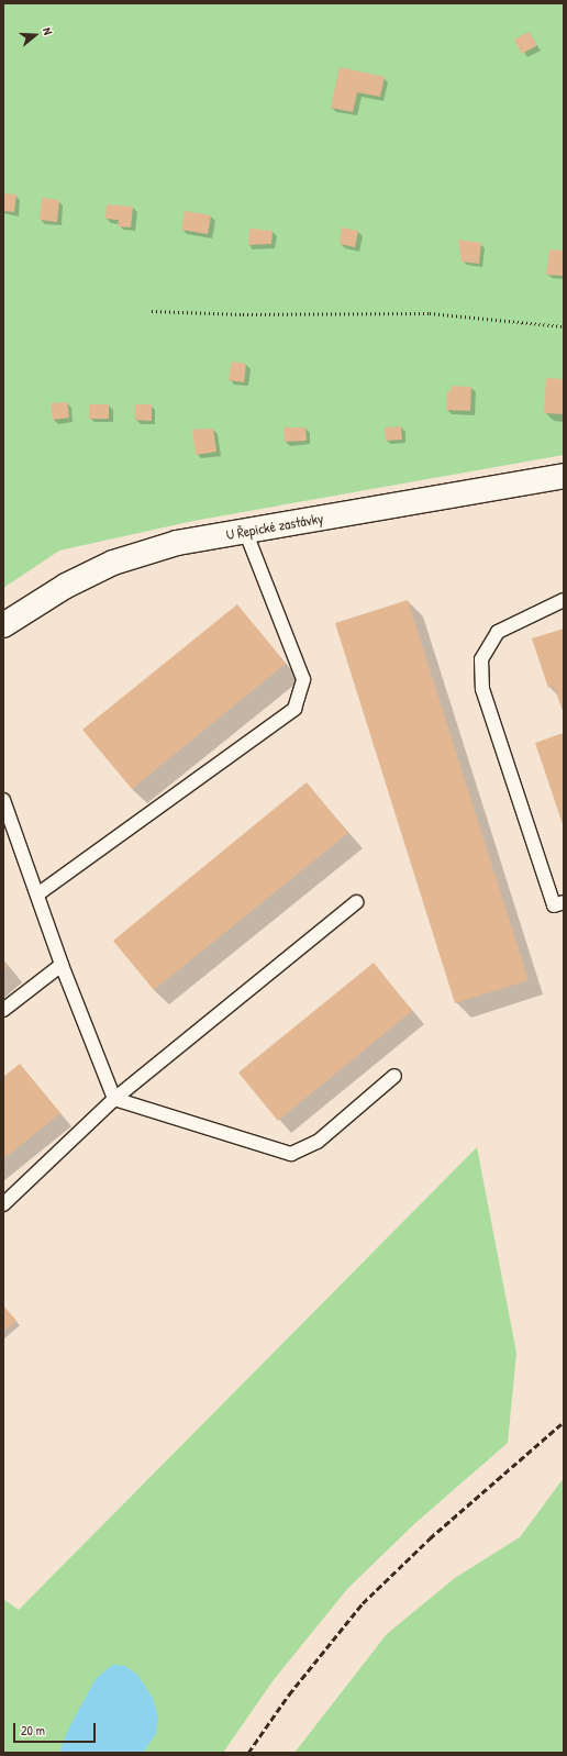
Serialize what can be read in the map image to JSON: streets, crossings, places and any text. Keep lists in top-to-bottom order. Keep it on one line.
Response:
{"streets":{"main road":["U Řepické zastávky"]},"scale_bar":"20 m","north":"right"}
